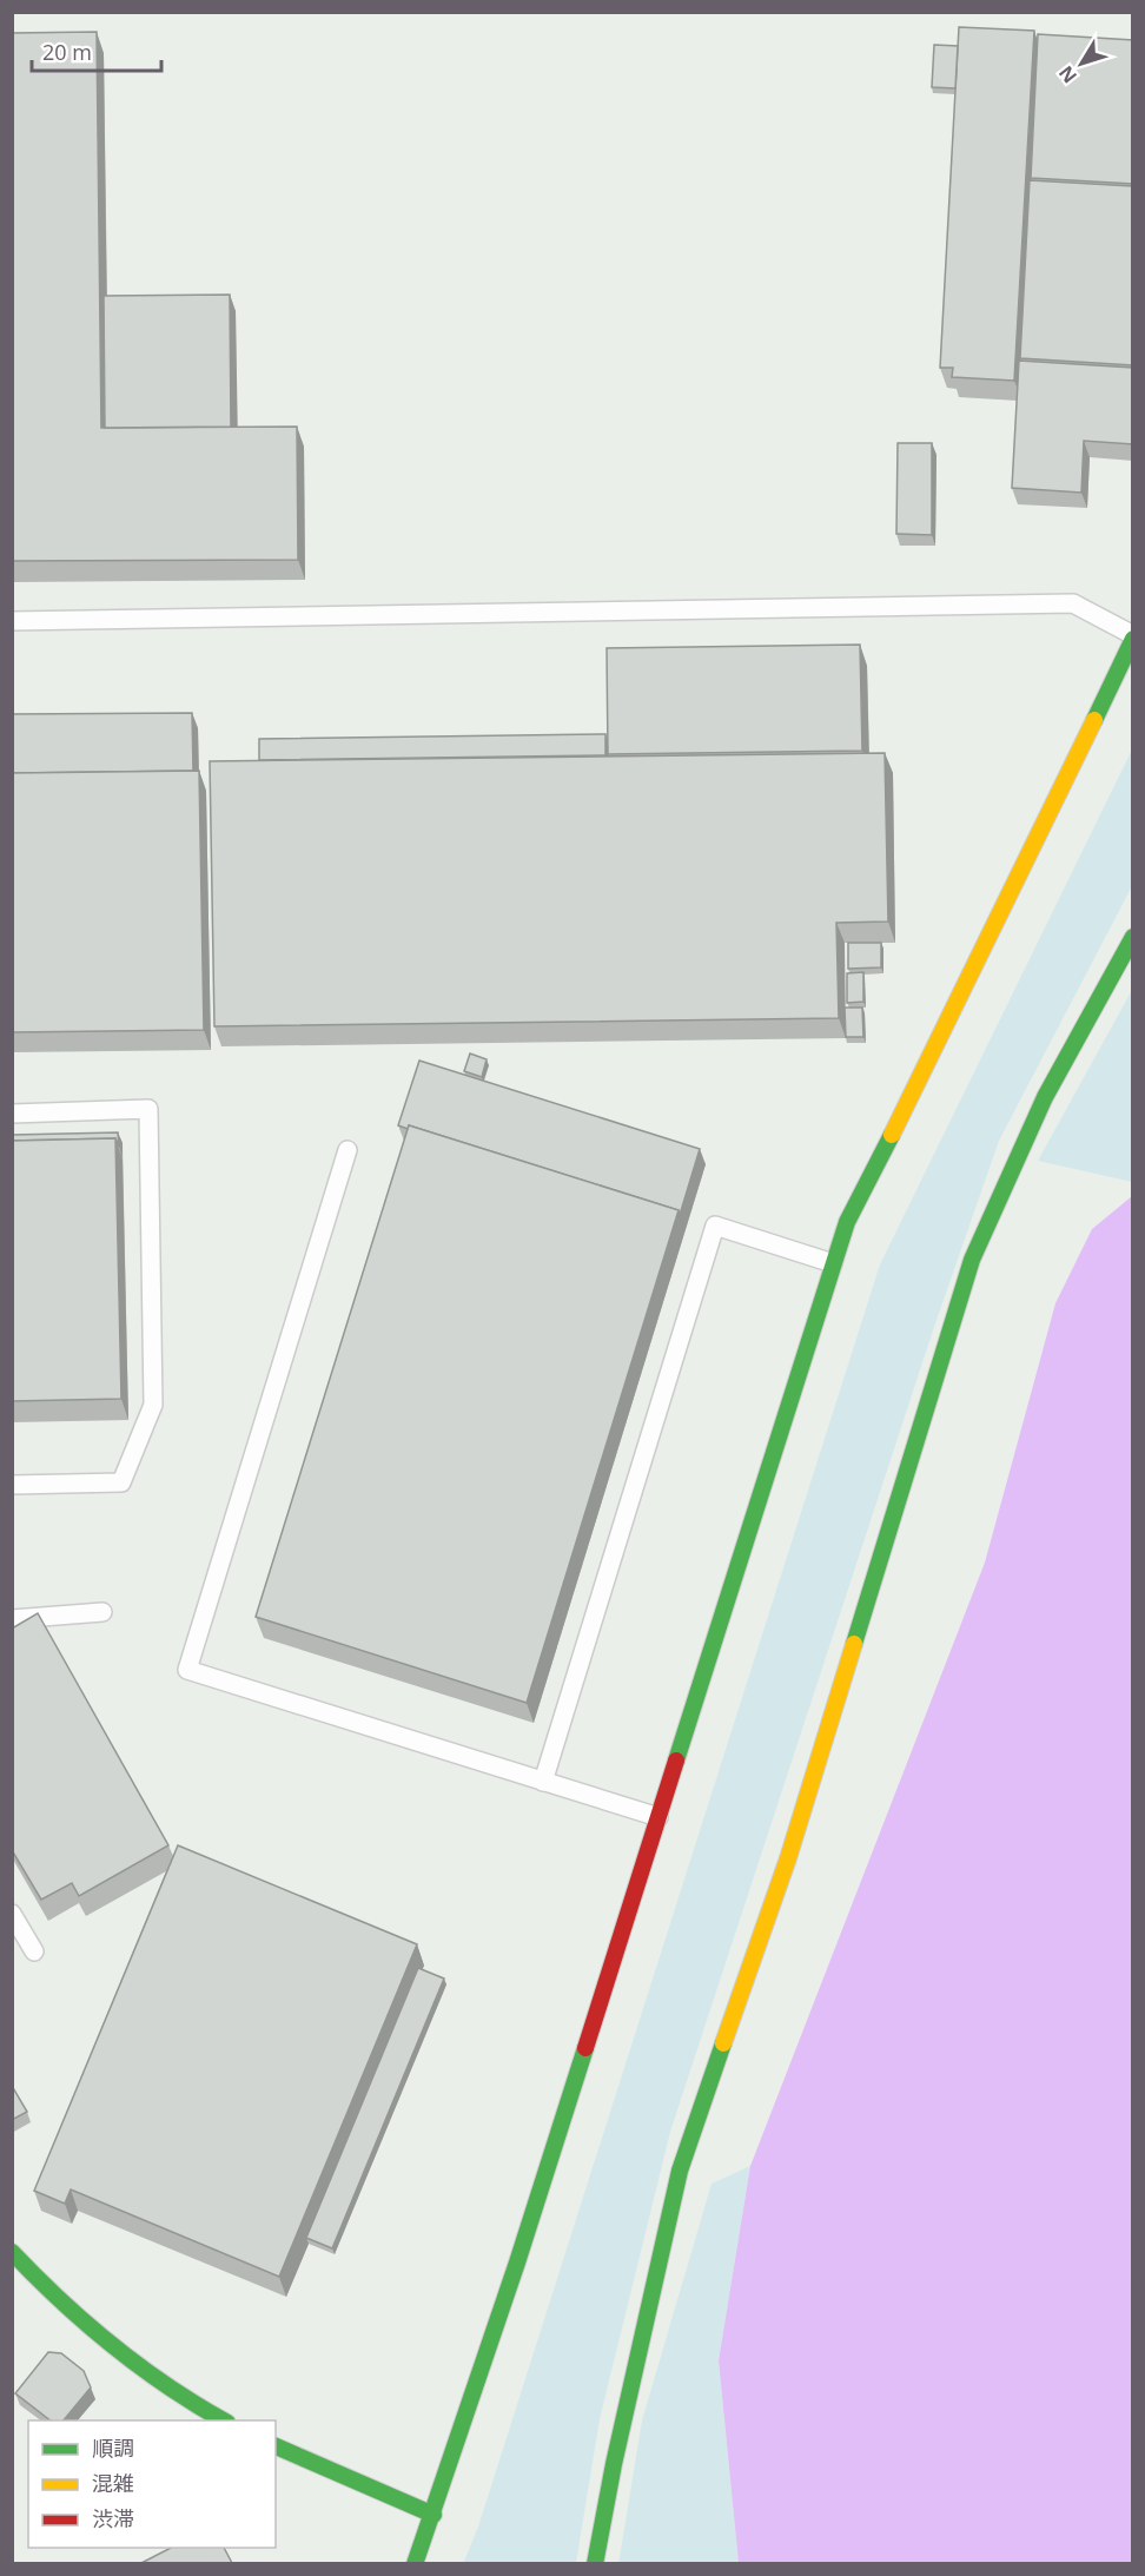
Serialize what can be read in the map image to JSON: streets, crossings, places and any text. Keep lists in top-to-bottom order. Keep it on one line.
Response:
{"legend":["順調","混雑","渋滞"],"scale_bar":"20 m","north":"bottom left"}
